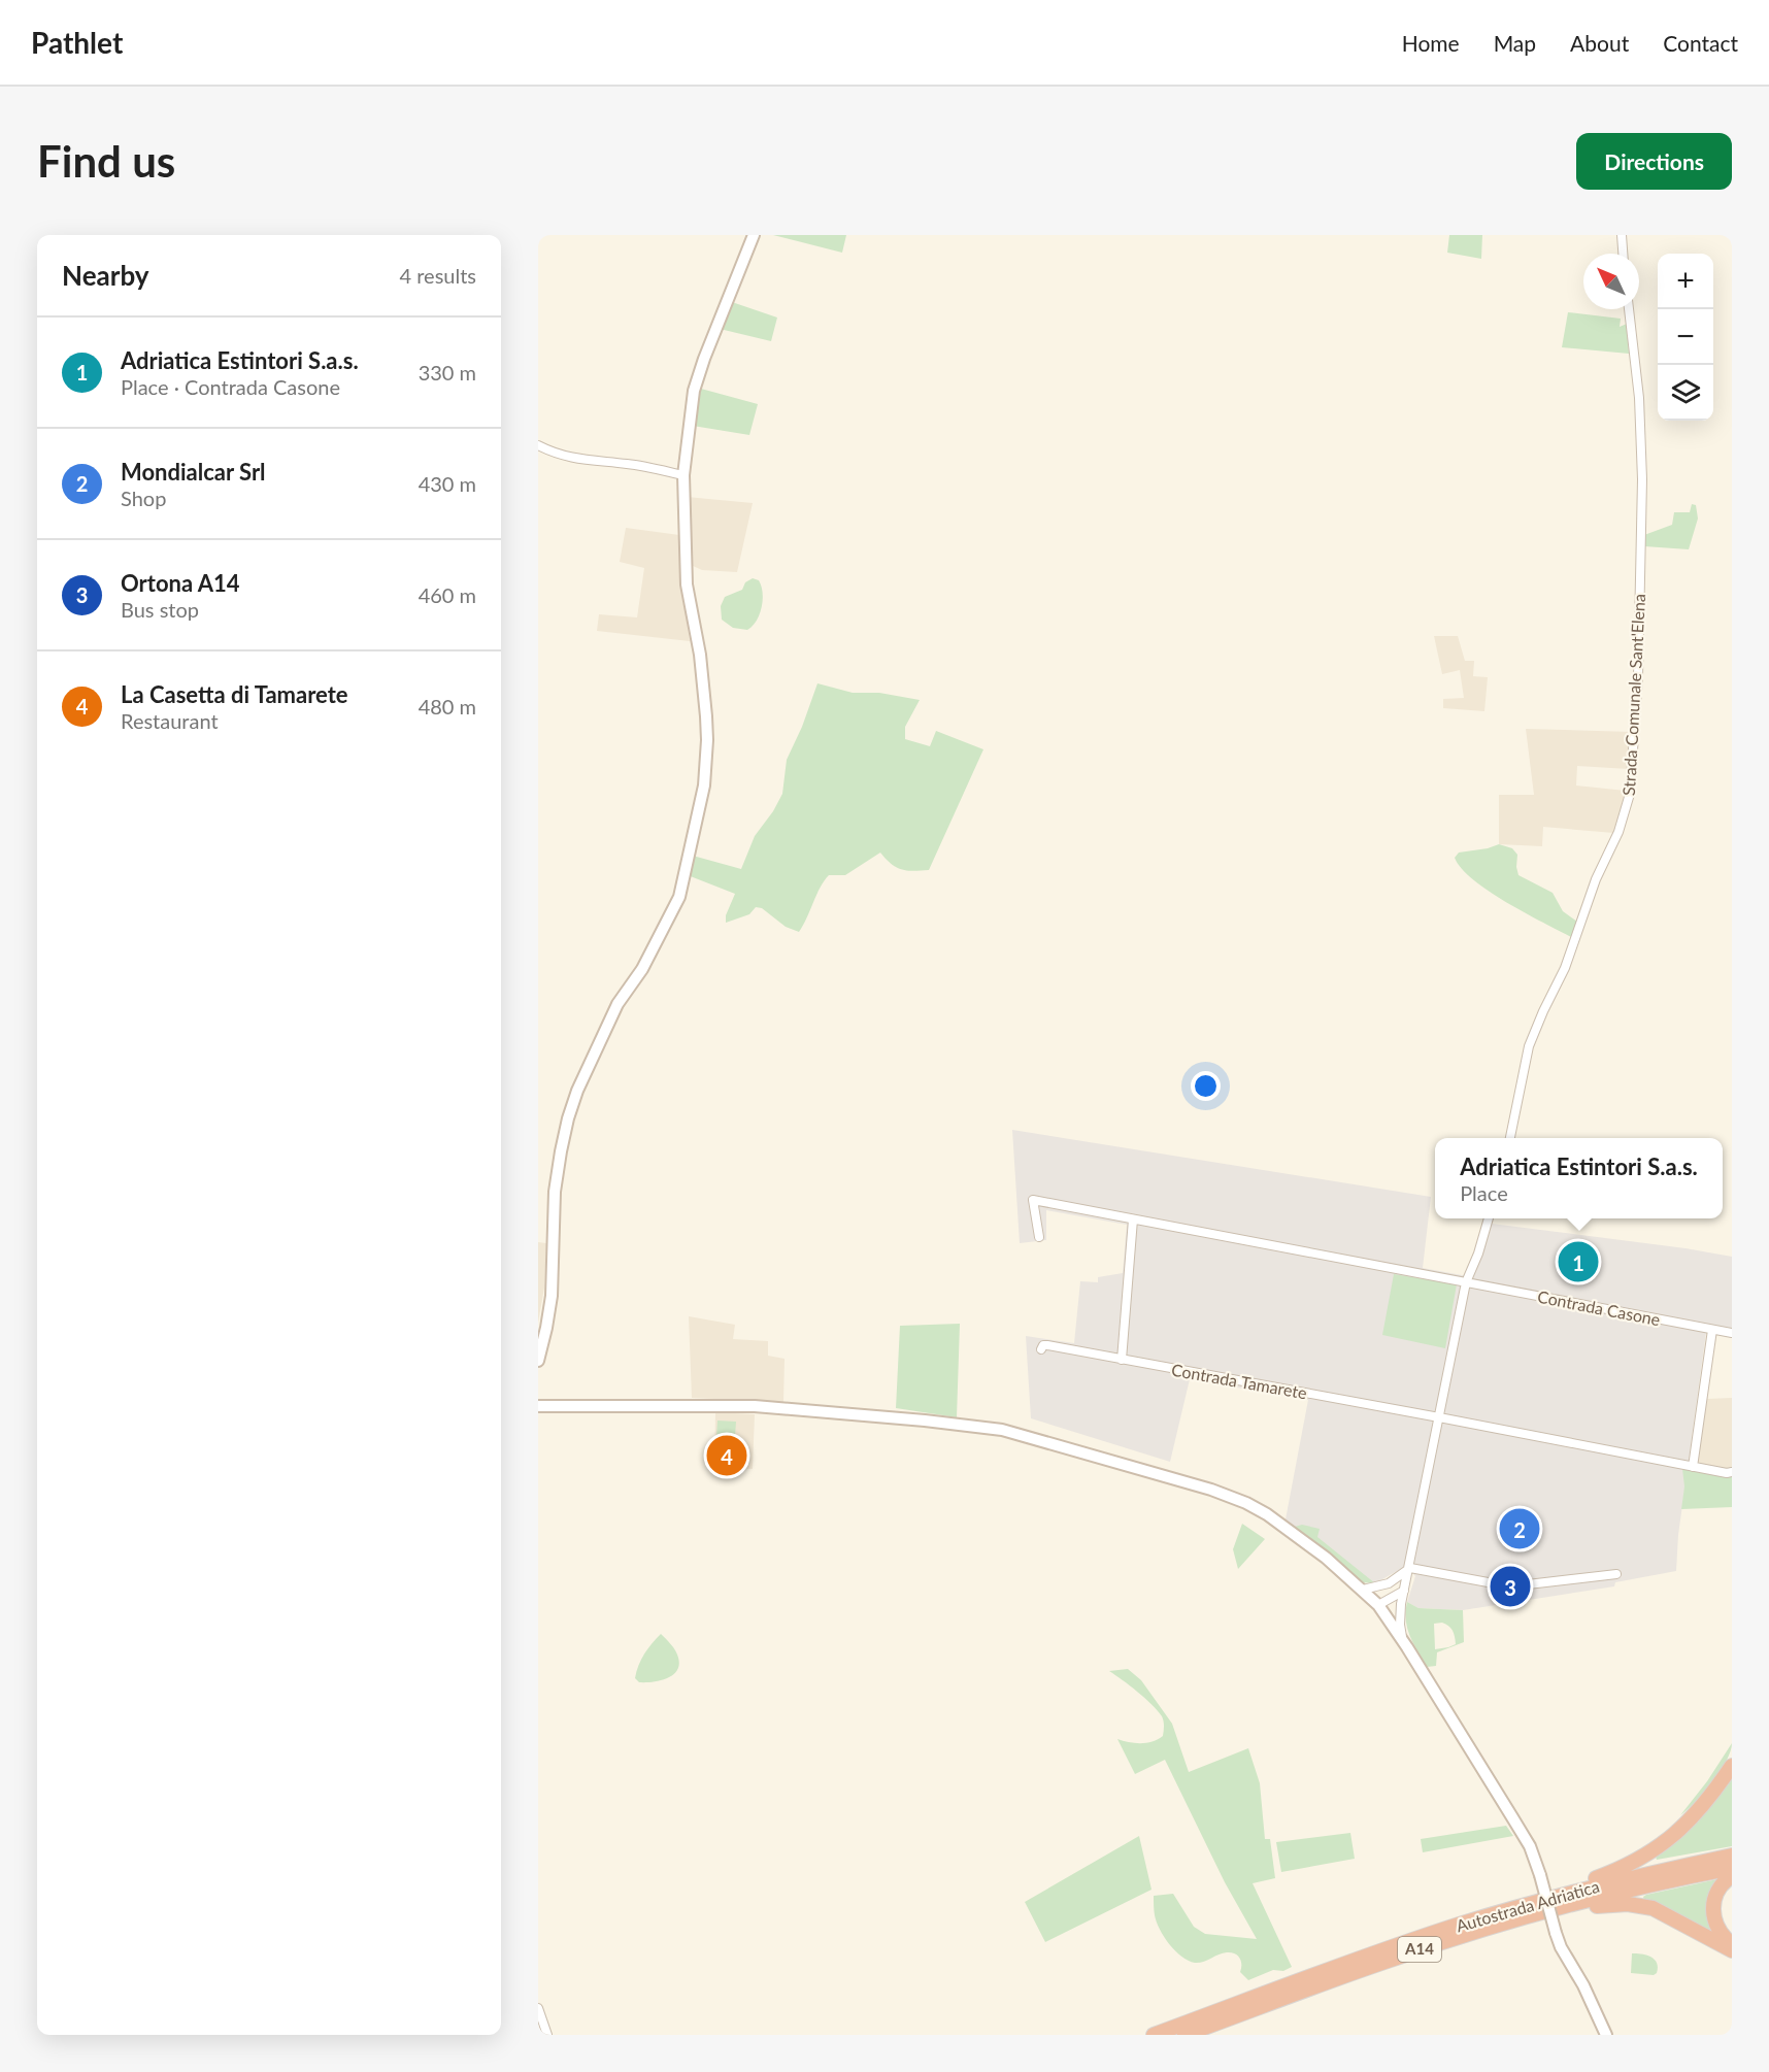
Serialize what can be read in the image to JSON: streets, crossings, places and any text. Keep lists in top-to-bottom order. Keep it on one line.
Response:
{"streets":{"highway":["Autostrada Adriatica","A14"],"street":["Strada Comunale Sant'Elena","Contrada Casone","Contrada Tamarete"]},"north":"top left","page":{"header":"Pathlet","nav":["Home","Map","About","Contact"],"buttons":"Directions","title":"Find us","heading":["Nearby","4 results"],"map_buttons":["+","−"],"list":[{"mark":"1","name":"Adriatica Estintori S.a.s.","note":"Place · Contrada Casone","value":"330 m"},{"mark":"2","name":"Mondialcar Srl","note":"Shop","value":"430 m"},{"mark":"3","name":"Ortona A14","note":"Bus stop","value":"460 m"},{"mark":"4","name":"La Casetta di Tamarete","note":"Restaurant","value":"480 m"}],"popup":["Adriatica Estintori S.a.s.","Place"],"pins":["1","4","2","3"]}}
